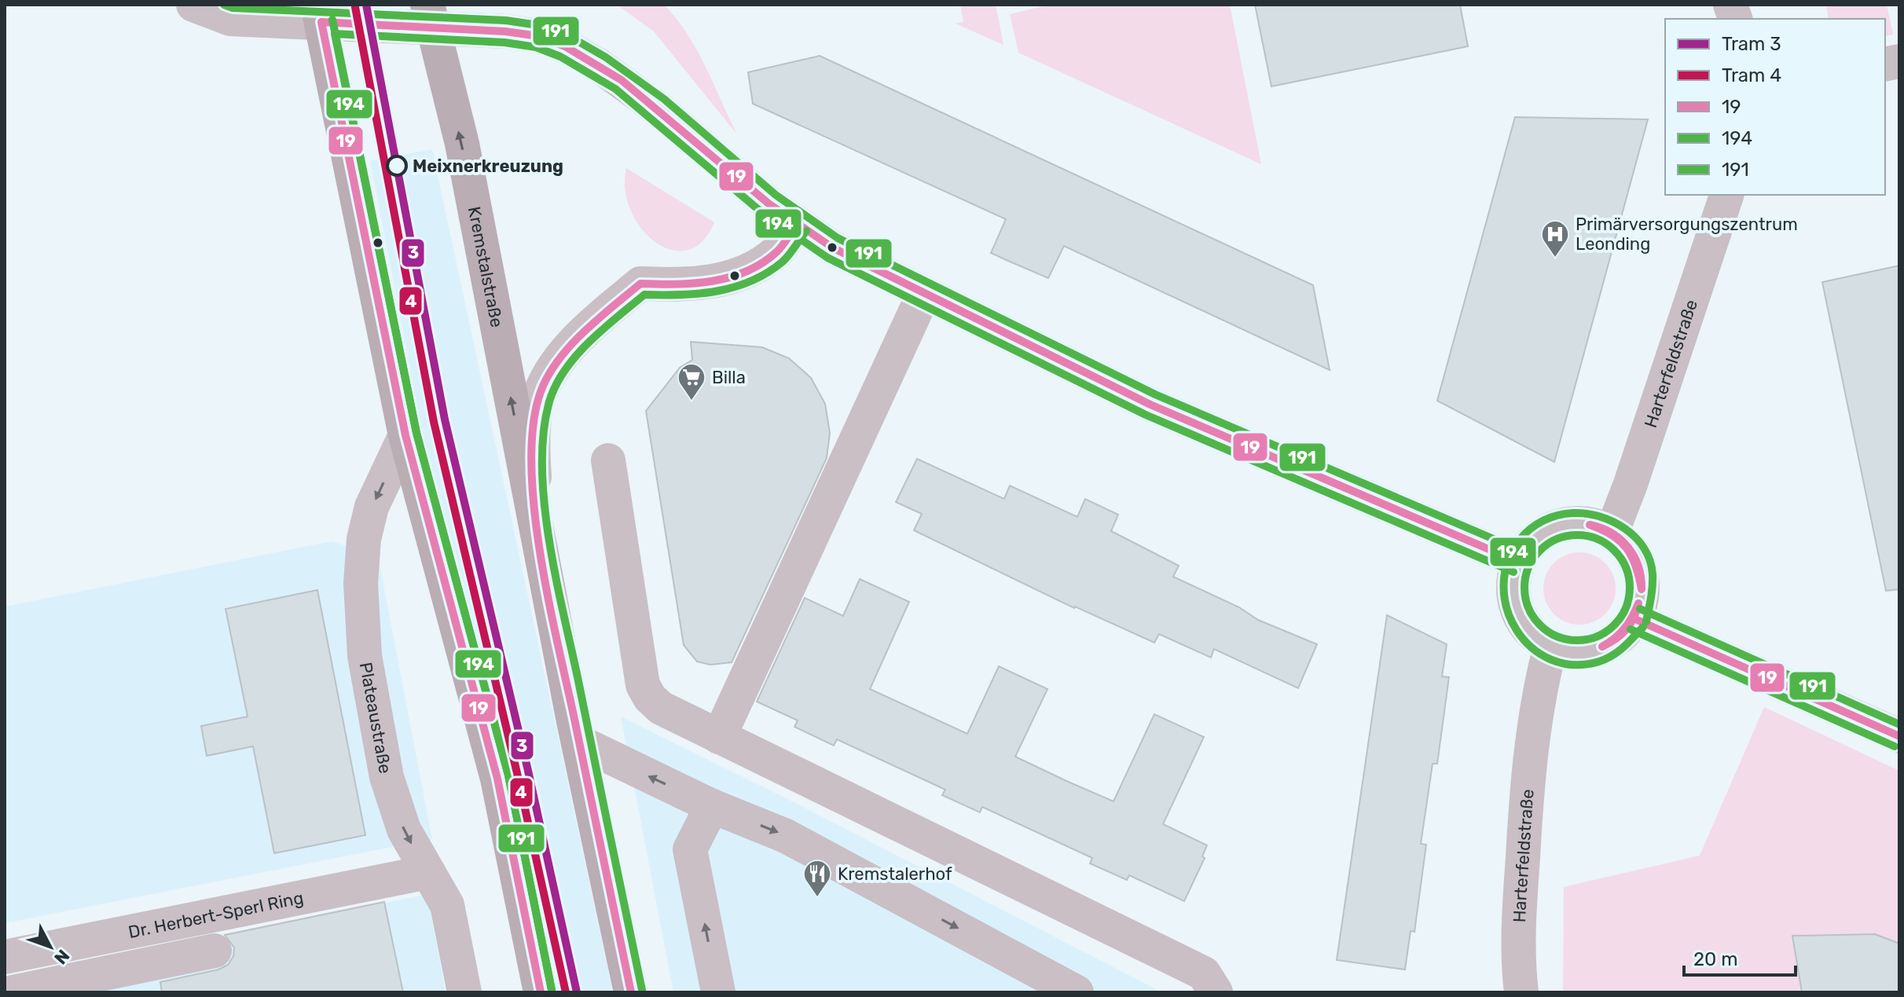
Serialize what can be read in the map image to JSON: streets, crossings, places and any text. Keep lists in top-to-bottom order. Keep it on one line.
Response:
{"streets":{"main road":["Kremstalstraße"],"street":["Harterfeldstraße","Plateaustraße","Dr. Herbert-Sperl Ring"]},"crossings":[["Plateaustraße","Dr. Herbert-Sperl Ring"]],"one_way":["Plateaustraße"],"places":{"other":["Meixnerkreuzung"],"hospital":["Primärversorgungszentrum Leonding"],"supermarket":["Billa"],"restaurant":["Kremstalerhof"]},"lines":["tram line 3","transit line 191","tram line 4","transit line 19","transit line 194"],"legend":["Tram 3","Tram 4","19","194","191"],"scale_bar":"20 m","north":"bottom right"}
